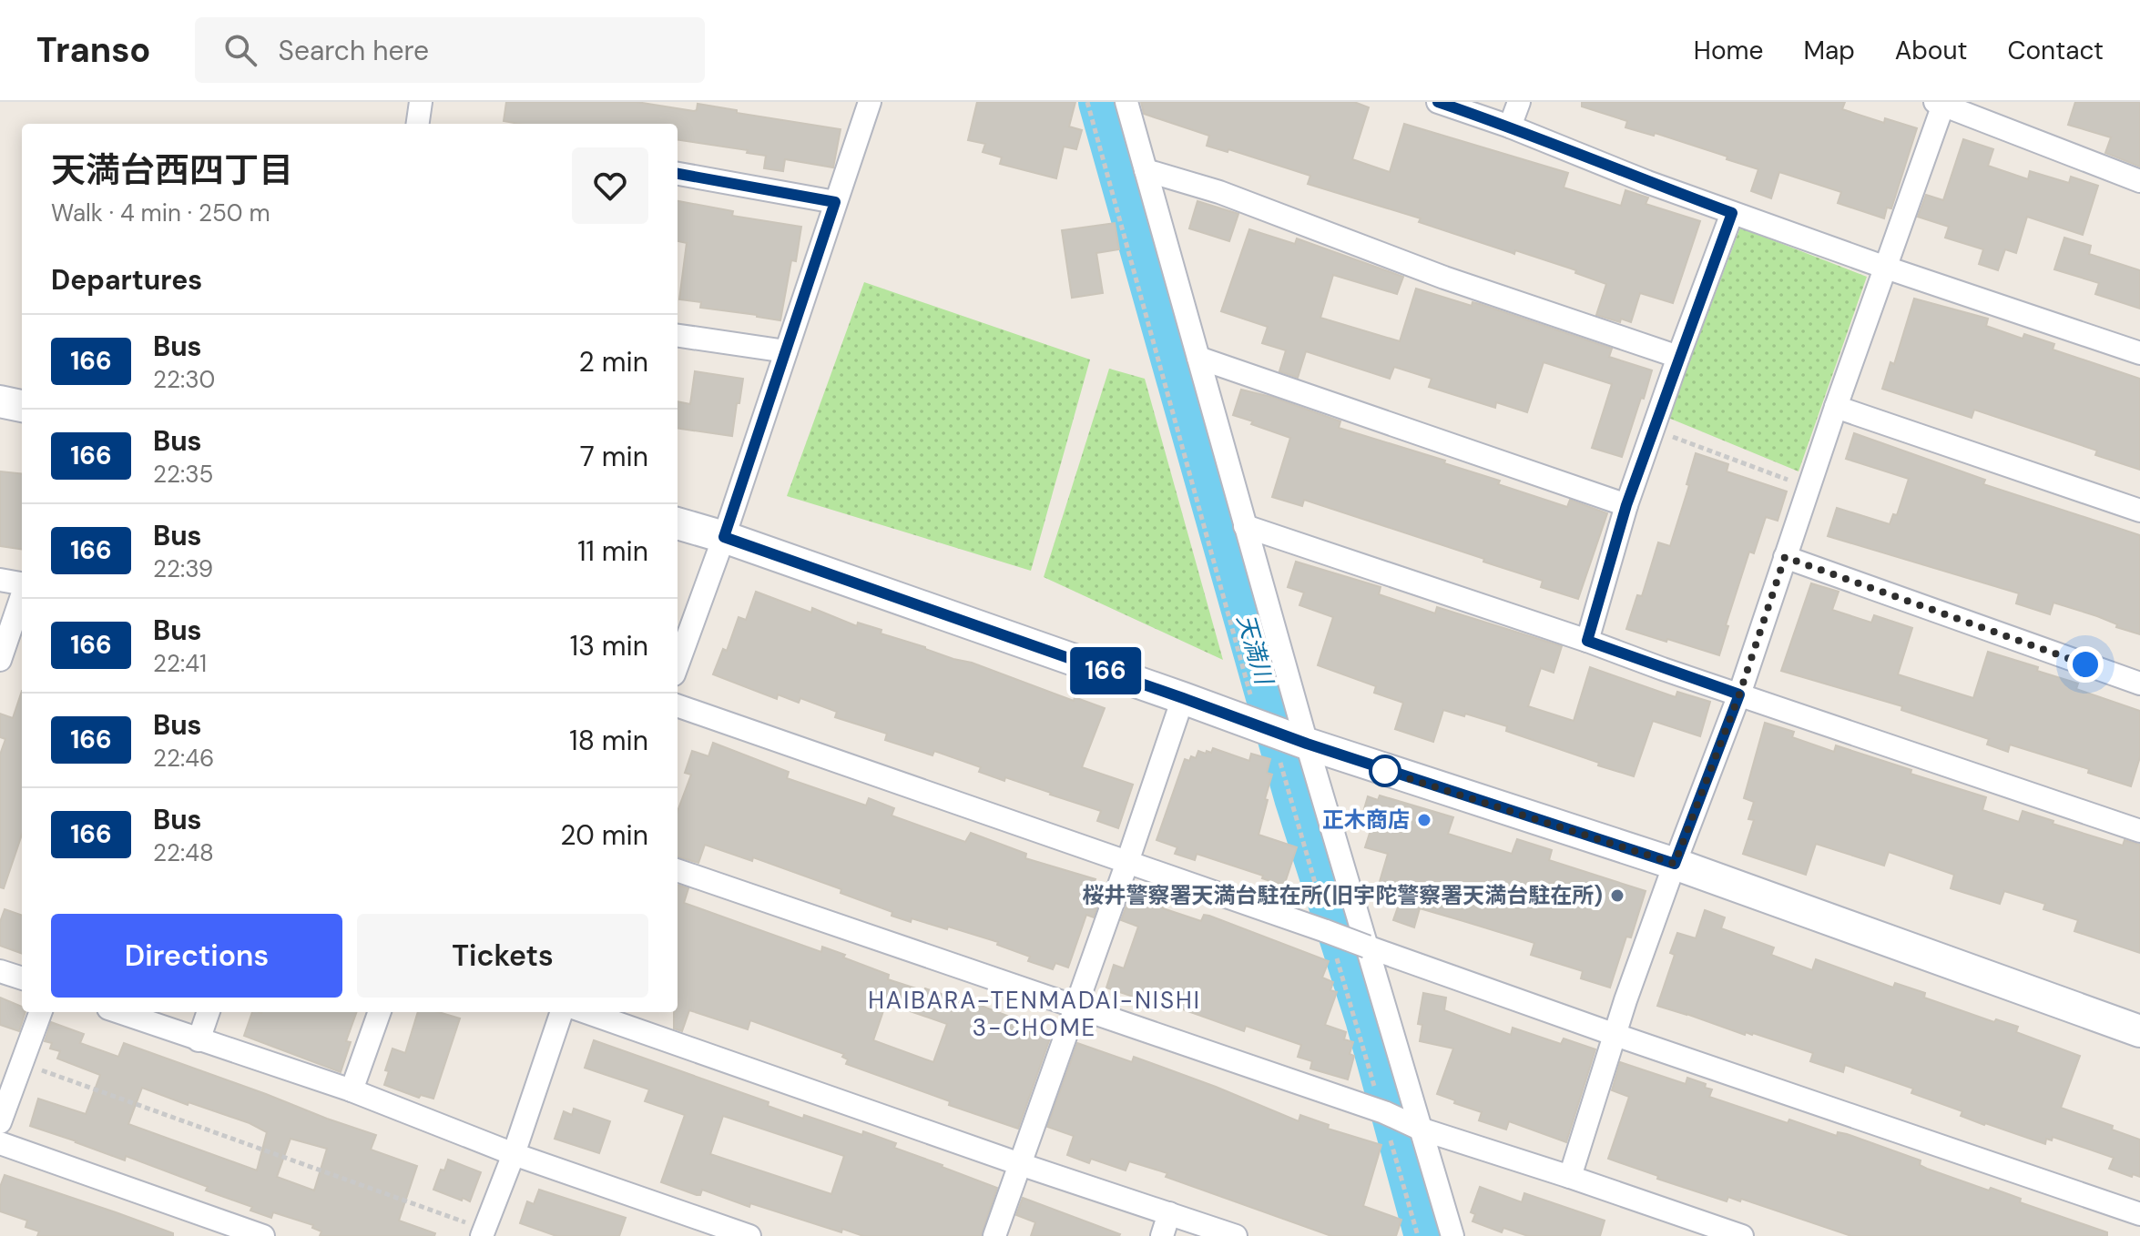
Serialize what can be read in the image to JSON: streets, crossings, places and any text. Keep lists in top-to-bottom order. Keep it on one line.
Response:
{"districts":["HAIBARA-TENMADAI-NISHI 3-CHOME"],"water":["天満川"],"places":["正木商店","桜井警察署天満台駐在所(旧宇陀警察署天満台駐在所)"],"lines":["bus line 166"],"page":{"header":"Transo","search":"Search here","nav":["Home","Map","About","Contact"],"on_map":"166","heading":[["天満台西四丁目","Walk · 4 min · 250 m"],"Departures"],"list":[{"mark":"166","name":"Bus","note":"22:30","value":"2 min"},{"mark":"166","name":"Bus","note":"22:35","value":"7 min"},{"mark":"166","name":"Bus","note":"22:39","value":"11 min"},{"mark":"166","name":"Bus","note":"22:41","value":"13 min"},{"mark":"166","name":"Bus","note":"22:46","value":"18 min"},{"mark":"166","name":"Bus","note":"22:48","value":"20 min"}],"buttons":["Directions","Tickets"]}}
